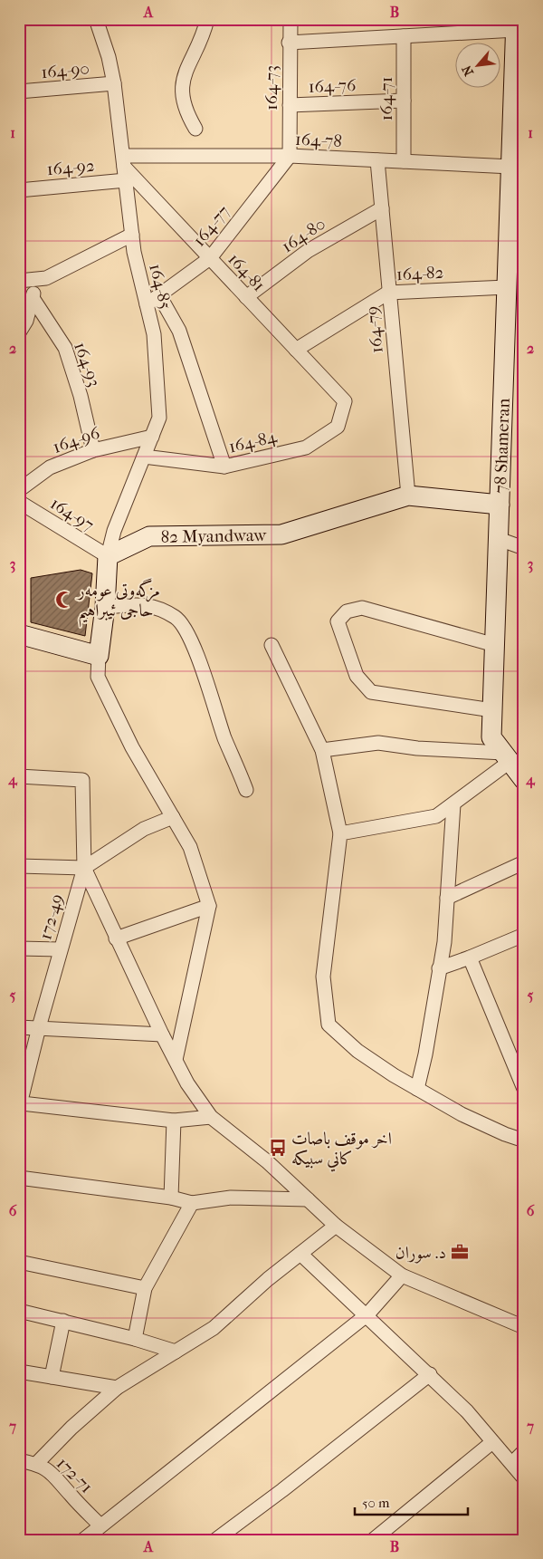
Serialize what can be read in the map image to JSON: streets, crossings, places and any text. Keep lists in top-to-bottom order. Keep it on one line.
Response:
{"streets":{"street":["164-90","164-76","164-73","164-71","164-78","164-92","164-77","164-80","164-81","164-82","164-85","164-79","164-93","164-96","164-84","78 Shameran","164-97","82 Myandwaw","172-49","172-71"]},"crossings":[["164-90","164-85"],["164-76","164-73"],["164-76","164-71"],["164-73","164-78"],["164-73","164-77"],["164-71","164-78"],["164-78","164-92"],["164-78","164-77"],["164-78","164-81"],["164-78","164-85"],["164-78","164-79"],["164-78","78 Shameran"],["164-92","164-81"],["164-92","164-85"],["164-77","164-81"],["164-77","164-85"],["164-80","164-81"],["164-80","164-79"],["164-81","164-82"],["164-81","164-85"],["164-81","164-84"],["164-82","164-79"],["164-82","78 Shameran"],["164-85","164-96"],["164-85","164-84"],["164-85","164-97"],["164-85","82 Myandwaw"],["164-79","82 Myandwaw"],["164-93","164-96"],["78 Shameran","82 Myandwaw"],["164-97","82 Myandwaw"]],"places":{"mosque":["مزگەوتی عومەر حاجی ئیبراهیم"],"bus stop":["اخر موقف باصات كاني سبيكه"],"office":["د. سوران"]},"scale_bar":"50 m","north":"bottom left","grid":{"columns":["A","B"],"rows":["1","2","3","4","5","6","7"]}}
